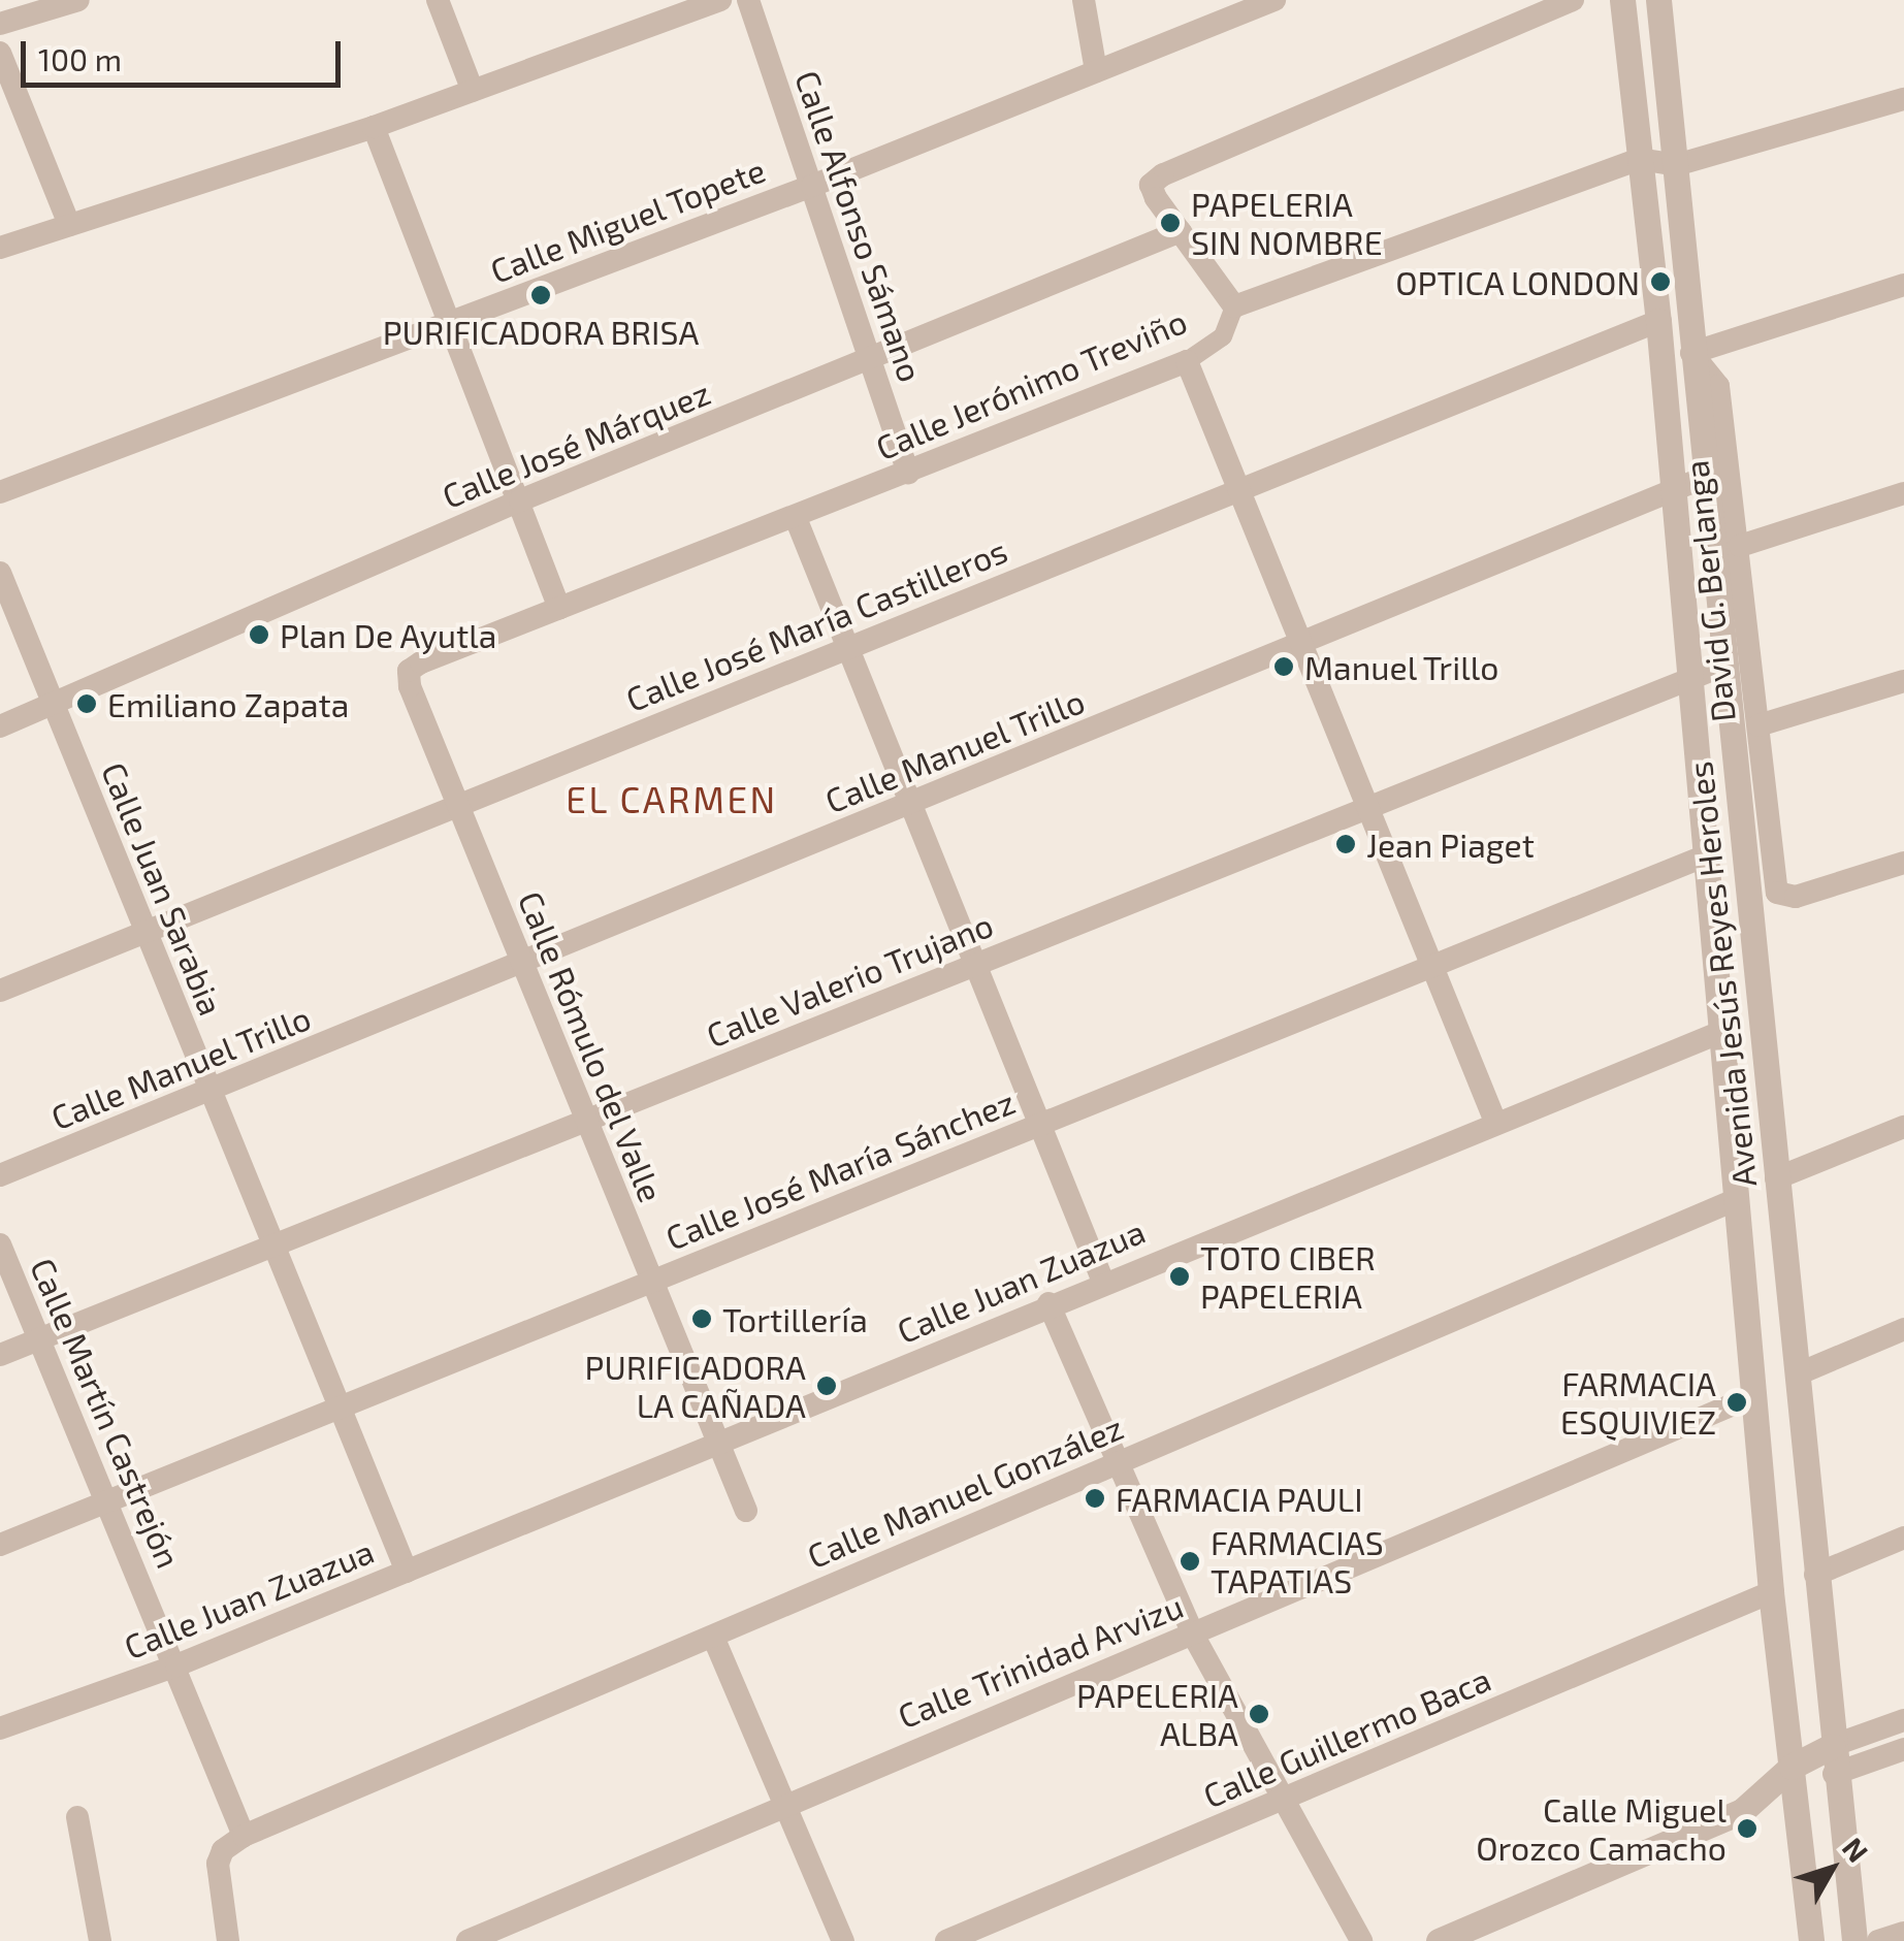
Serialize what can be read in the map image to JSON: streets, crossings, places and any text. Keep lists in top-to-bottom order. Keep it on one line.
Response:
{"streets":{"street":["Calle Miguel Topete","Calle Alfonso Sámano","Calle Jerónimo Treviño","Calle José Márquez","David G. Berlanga","Calle José María Castilleros","Calle Manuel Trillo","Calle Juan Sarabia","Avenida Jesús Reyes Heroles","Calle Valerio Trujano","Calle Rómulo del Valle","Calle José María Sánchez","Calle Juan Zuazua","Calle Martín Castrejón","Calle Manuel González","Calle Trinidad Arvizu","Calle Guillermo Baca"]},"crossings":[["Calle Miguel Topete","Calle Alfonso Sámano"],["Calle Alfonso Sámano","Calle Jerónimo Treviño"],["Calle Alfonso Sámano","Calle José Márquez"],["Calle Jerónimo Treviño","Avenida Jesús Reyes Heroles"],["Calle Jerónimo Treviño","Calle Rómulo del Valle"],["Calle José Márquez","Calle Juan Sarabia"],["David G. Berlanga","Avenida Jesús Reyes Heroles"],["Calle José María Castilleros","Calle Juan Sarabia"],["Calle José María Castilleros","Avenida Jesús Reyes Heroles"],["Calle José María Castilleros","Calle Rómulo del Valle"],["Calle Manuel Trillo","Calle Juan Sarabia"],["Calle Manuel Trillo","Avenida Jesús Reyes Heroles"],["Calle Manuel Trillo","Calle Rómulo del Valle"],["Calle Juan Sarabia","Calle Valerio Trujano"],["Calle Juan Sarabia","Calle José María Sánchez"],["Calle Juan Sarabia","Calle Juan Zuazua"],["Avenida Jesús Reyes Heroles","Calle Valerio Trujano"],["Avenida Jesús Reyes Heroles","Calle José María Sánchez"],["Avenida Jesús Reyes Heroles","Calle Juan Zuazua"],["Avenida Jesús Reyes Heroles","Calle Manuel González"],["Avenida Jesús Reyes Heroles","Calle Trinidad Arvizu"],["Avenida Jesús Reyes Heroles","Calle Guillermo Baca"],["Calle Valerio Trujano","Calle Rómulo del Valle"],["Calle Valerio Trujano","Calle Martín Castrejón"],["Calle Rómulo del Valle","Calle José María Sánchez"],["Calle Rómulo del Valle","Calle Juan Zuazua"],["Calle José María Sánchez","Calle Martín Castrejón"],["Calle Juan Zuazua","Calle Martín Castrejón"],["Calle Martín Castrejón","Calle Manuel González"]],"districts":["EL CARMEN"],"places":["PAPELERIA SIN NOMBRE","OPTICA LONDON","PURIFICADORA BRISA","Plan De Ayutla","Manuel Trillo","Emiliano Zapata","Jean Piaget","TOTO CIBER PAPELERIA","Tortillería","PURIFICADORA LA CAÑADA","FARMACIA ESQUIVIEZ","FARMACIA PAULI","FARMACIAS TAPATIAS","PAPELERIA ALBA","Calle Miguel Orozco Camacho"],"scale_bar":"100 m","north":"top right"}
